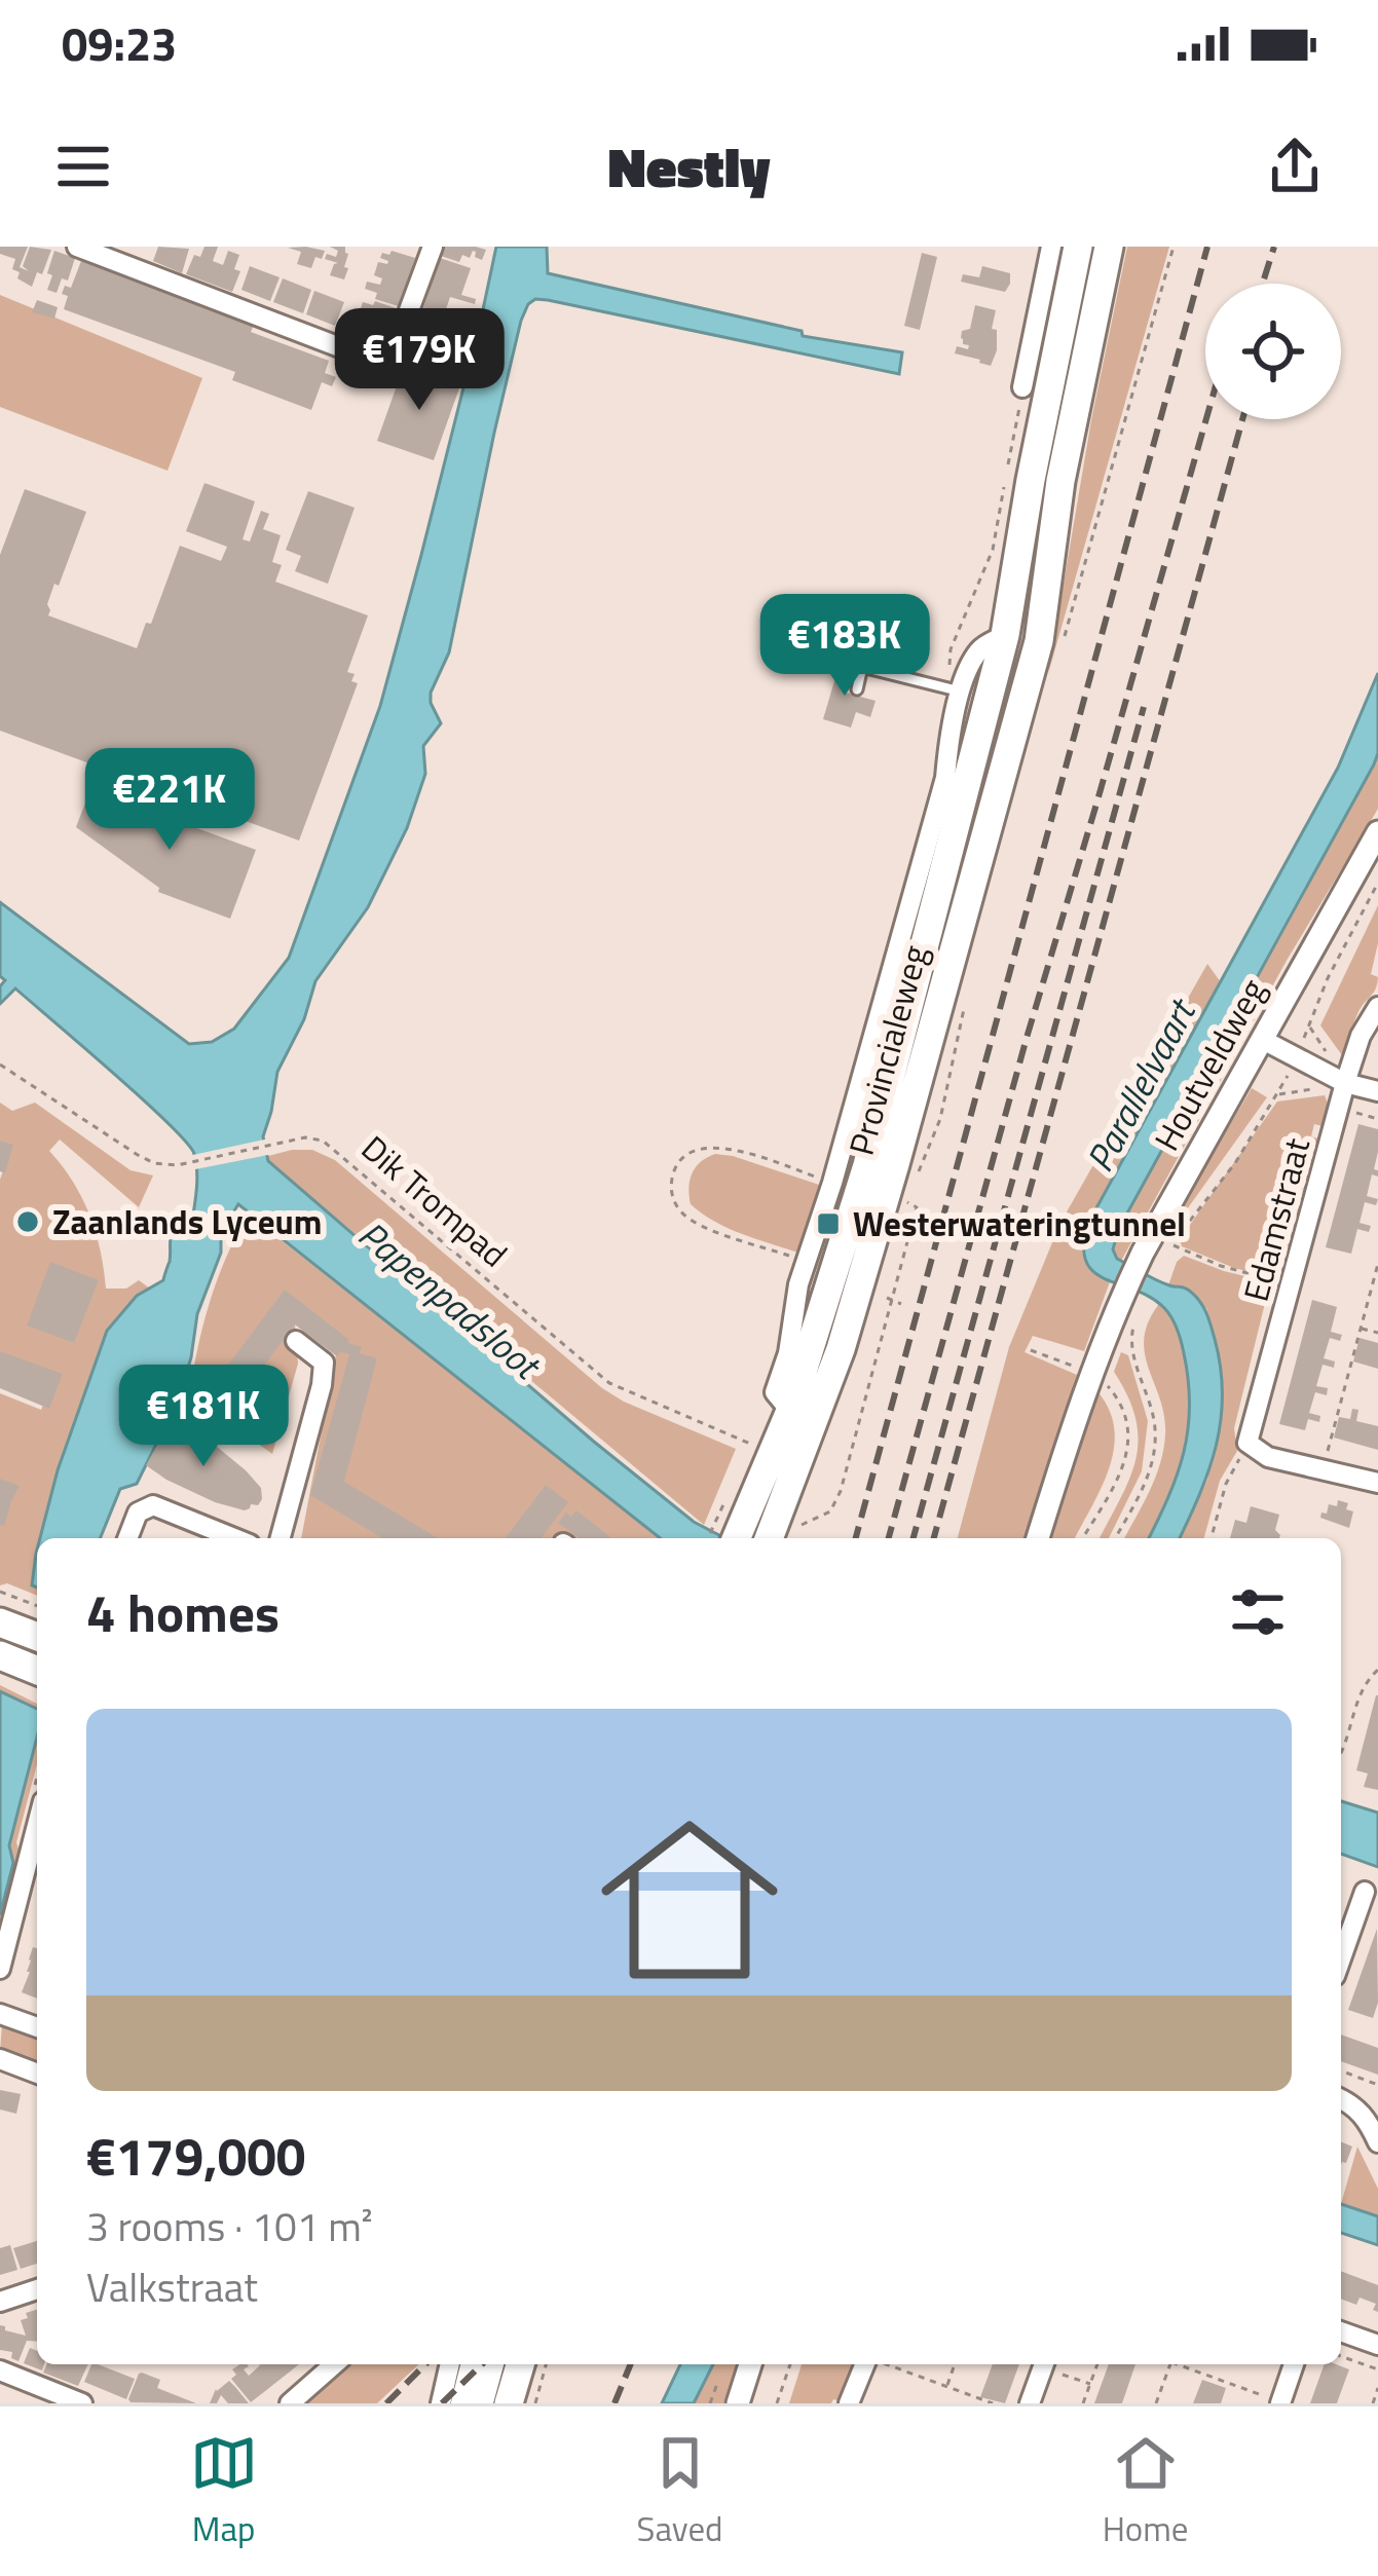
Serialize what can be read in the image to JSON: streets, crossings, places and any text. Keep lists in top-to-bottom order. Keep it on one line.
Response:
{"streets":{"main road":["Provincialeweg"],"street":["Houtveldweg","Edamstraat"],"path":["Dik Trompad"]},"water":["Parallelvaart","Papenpadsloot"],"places":{"other":["Zaanlands Lyceum"],"transit":["Westerwateringtunnel"]},"page":{"status":"09:23","header":"Nestly","price":["€179K","€183K","€221K","€181K"],"heading":"4 homes","list":[{"name":"€179,000","note":"3 rooms · 101 m² · Valkstraat"}],"tabs":["Map","Saved","Home"]}}
